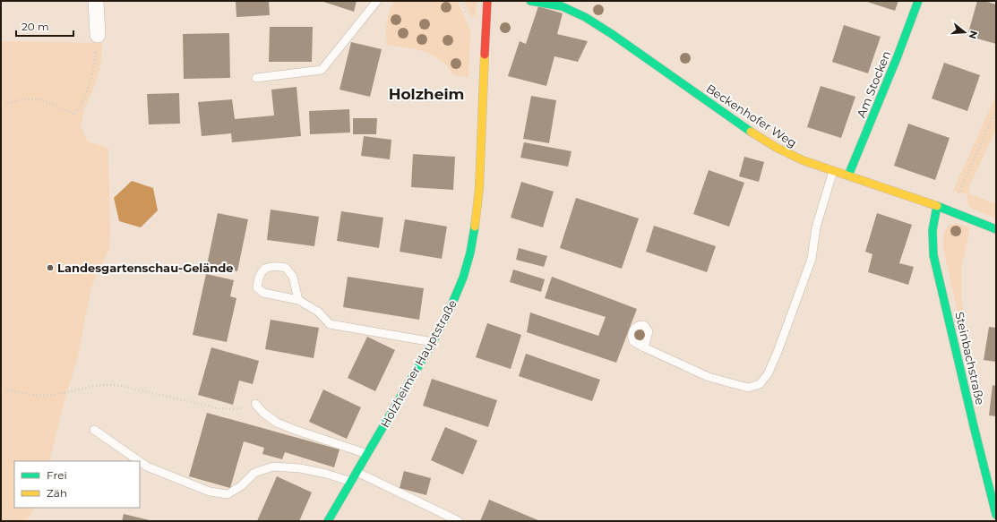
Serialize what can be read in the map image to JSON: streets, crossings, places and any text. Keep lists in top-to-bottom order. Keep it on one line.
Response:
{"streets":{"street":["Am Stocken","Beckenhofer Weg","Steinbachstraße","Holzheimer Hauptstraße"]},"crossings":[["Am Stocken","Beckenhofer Weg"],["Beckenhofer Weg","Steinbachstraße"]],"districts":["Holzheim"],"places":["Landesgartenschau-Gelände"],"legend":["Frei","Zäh"],"scale_bar":"20 m","north":"right"}
